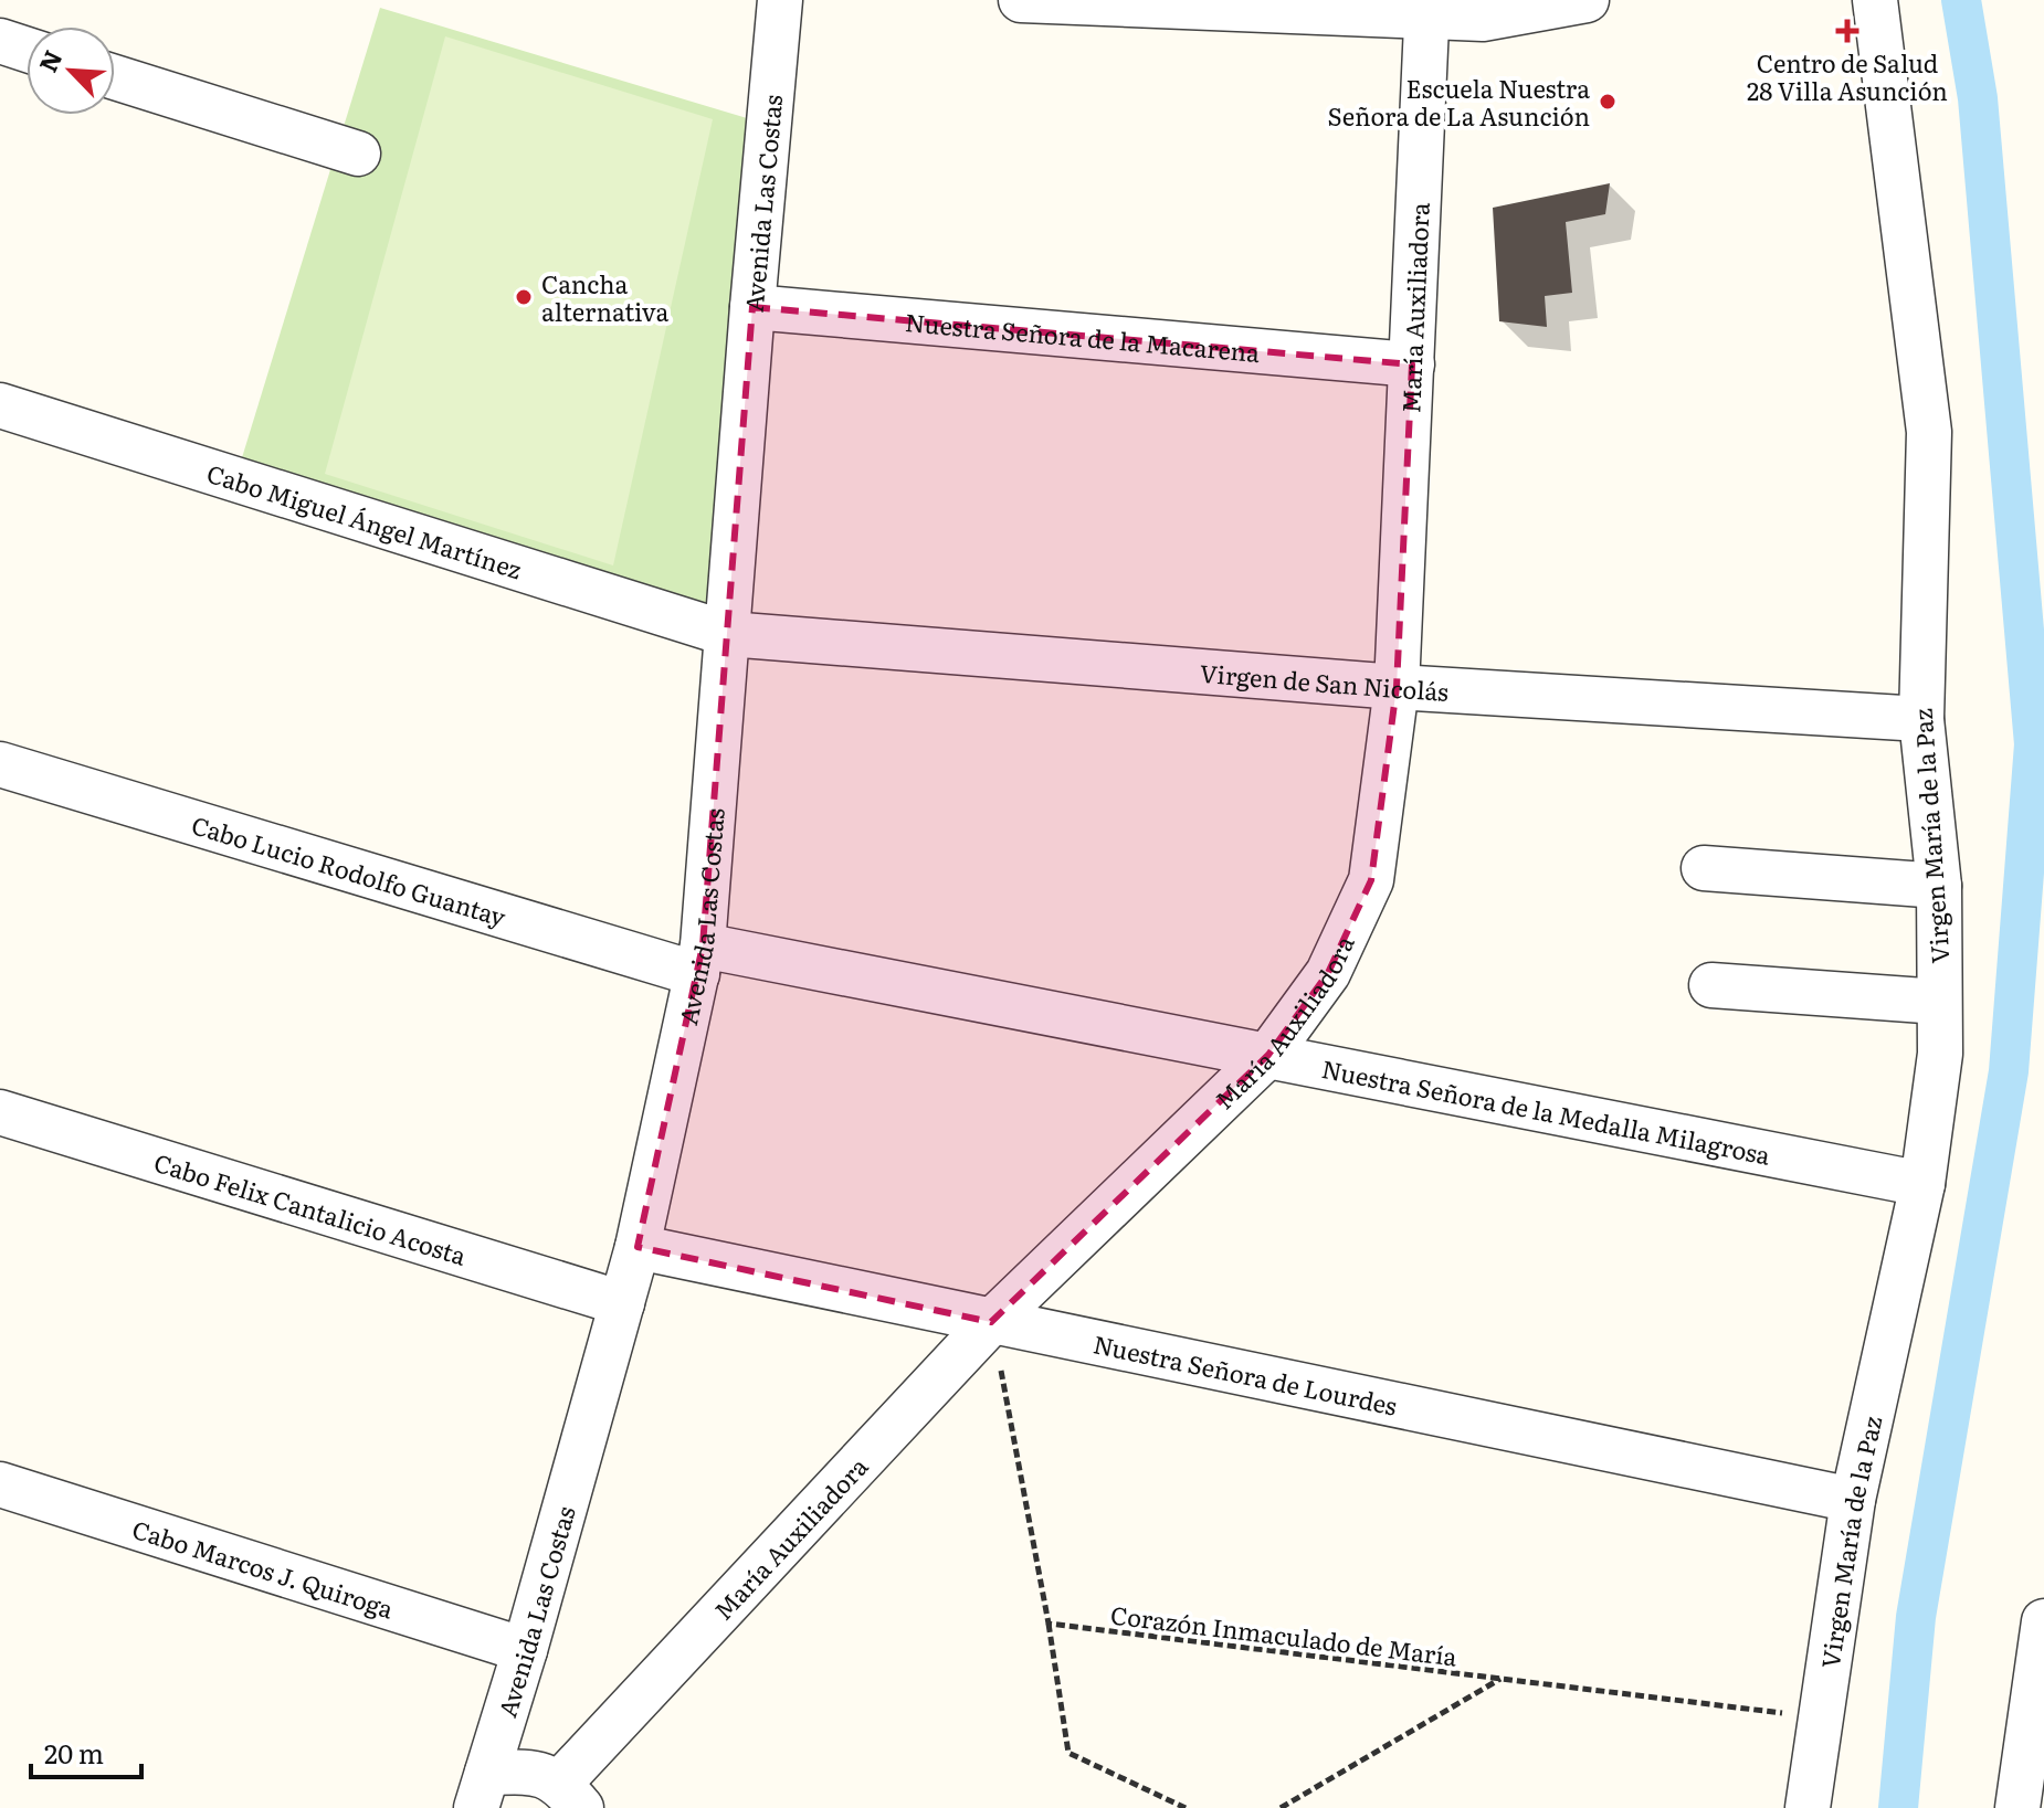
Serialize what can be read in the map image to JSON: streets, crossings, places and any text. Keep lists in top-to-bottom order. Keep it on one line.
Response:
{"streets":{"street":["Avenida Las Costas","María Auxiliadora","Nuestra Señora de la Macarena","Cabo Miguel Ángel Martínez","Virgen de San Nicolás","Virgen María de la Paz","Cabo Lucio Rodolfo Guantay","Nuestra Señora de la Medalla Milagrosa","Cabo Felix Cantalicio Acosta","Nuestra Señora de Lourdes","Cabo Marcos J. Quiroga"],"path":["Corazón Inmaculado de María"]},"crossings":[["Avenida Las Costas","Nuestra Señora de la Macarena"],["Avenida Las Costas","Cabo Miguel Ángel Martínez"],["Avenida Las Costas","Virgen de San Nicolás"],["Avenida Las Costas","Cabo Lucio Rodolfo Guantay"],["Avenida Las Costas","Nuestra Señora de la Medalla Milagrosa"],["Avenida Las Costas","Cabo Felix Cantalicio Acosta"],["Avenida Las Costas","Nuestra Señora de Lourdes"],["Avenida Las Costas","Cabo Marcos J. Quiroga"],["María Auxiliadora","Nuestra Señora de la Macarena"],["María Auxiliadora","Virgen de San Nicolás"],["María Auxiliadora","Nuestra Señora de la Medalla Milagrosa"],["María Auxiliadora","Nuestra Señora de Lourdes"],["Cabo Miguel Ángel Martínez","Virgen de San Nicolás"],["Virgen de San Nicolás","Virgen María de la Paz"],["Virgen María de la Paz","Nuestra Señora de la Medalla Milagrosa"],["Virgen María de la Paz","Nuestra Señora de Lourdes"],["Virgen María de la Paz","Corazón Inmaculado de María"],["Cabo Lucio Rodolfo Guantay","Nuestra Señora de la Medalla Milagrosa"]],"places":{"health":["Centro de Salud 28 Villa Asunción"],"other":["Escuela Nuestra Señora de La Asunción","Cancha alternativa"]},"scale_bar":"20 m","north":"top left"}
